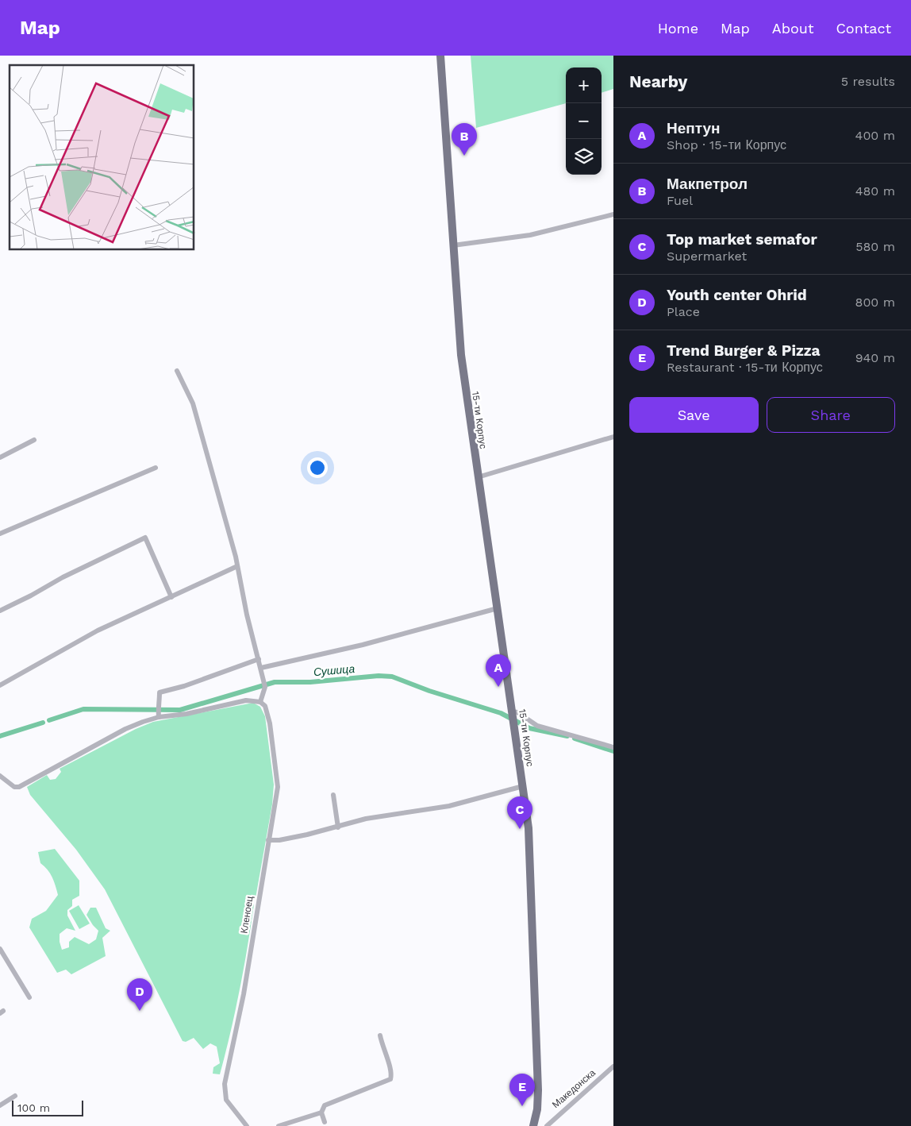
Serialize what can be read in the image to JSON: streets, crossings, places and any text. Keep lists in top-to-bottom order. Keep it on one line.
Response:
{"streets":{"main road":["15-ти Корпус"],"street":["Кленоец","Македонска"]},"water":["Сушица"],"scale_bar":"100 m","page":{"header":"Map","nav":["Home","Map","About","Contact"],"heading":["Nearby","5 results"],"map_buttons":["+","−"],"list":[{"mark":"A","name":"Нептун","note":"Shop · 15-ти Корпус","value":"400 m"},{"mark":"B","name":"Макпетрол","note":"Fuel","value":"480 m"},{"mark":"C","name":"Top market semafor","note":"Supermarket","value":"580 m"},{"mark":"D","name":"Youth center Ohrid","note":"Place","value":"800 m"},{"mark":"E","name":"Trend Burger & Pizza","note":"Restaurant · 15-ти Корпус","value":"940 m"}],"pins":["B","A","C","D","E"],"buttons":["Save","Share"],"scale":"100 m"}}
